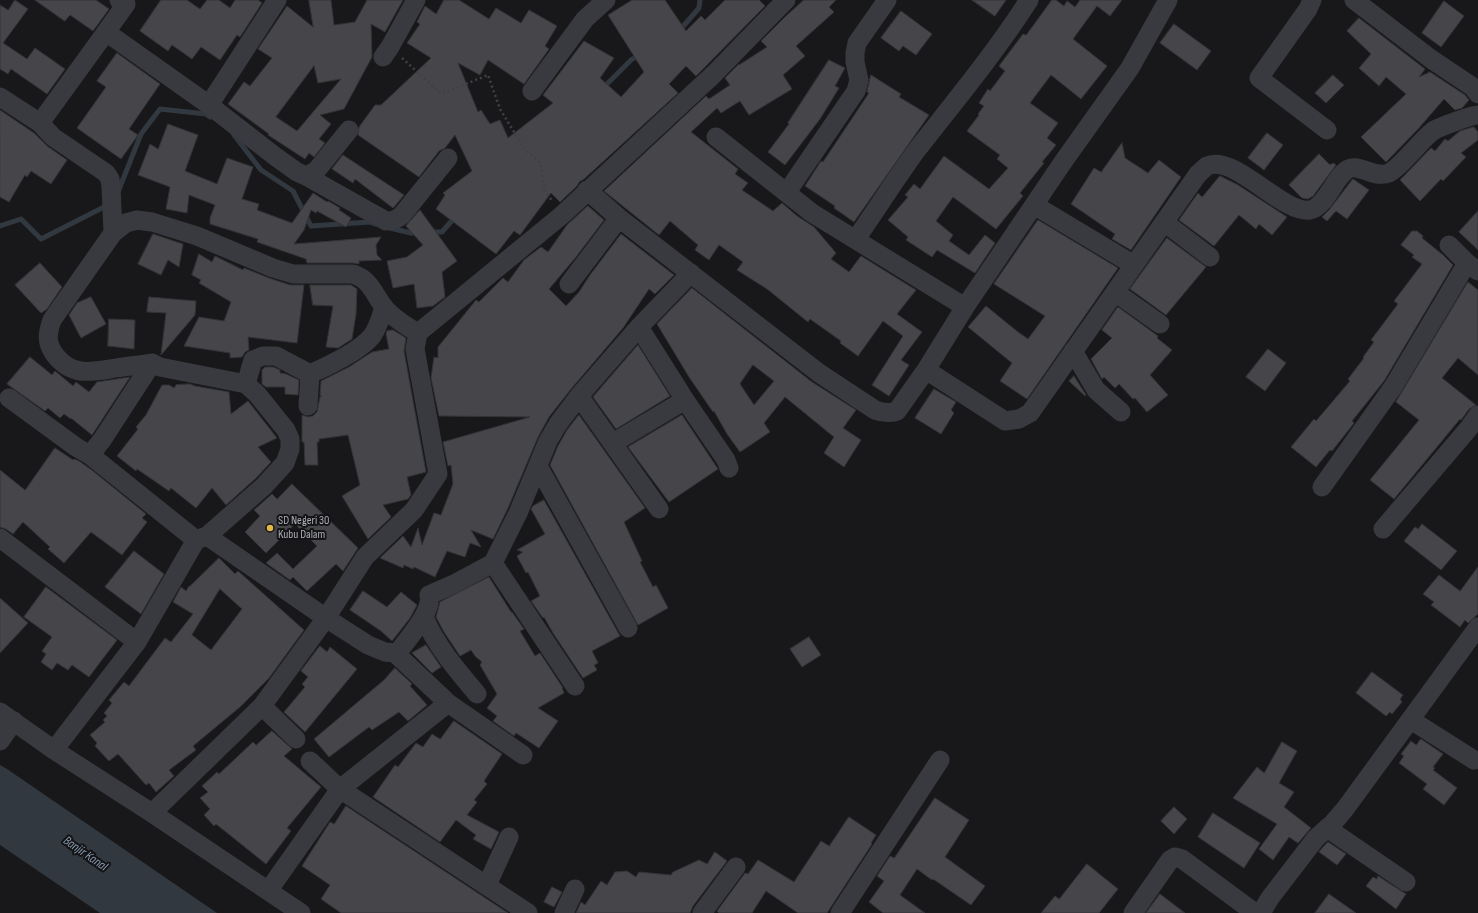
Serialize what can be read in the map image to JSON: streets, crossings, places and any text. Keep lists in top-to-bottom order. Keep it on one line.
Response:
{"water":["Banjir Kanal"],"places":["SD Negeri 30 Kubu Dalam"]}
